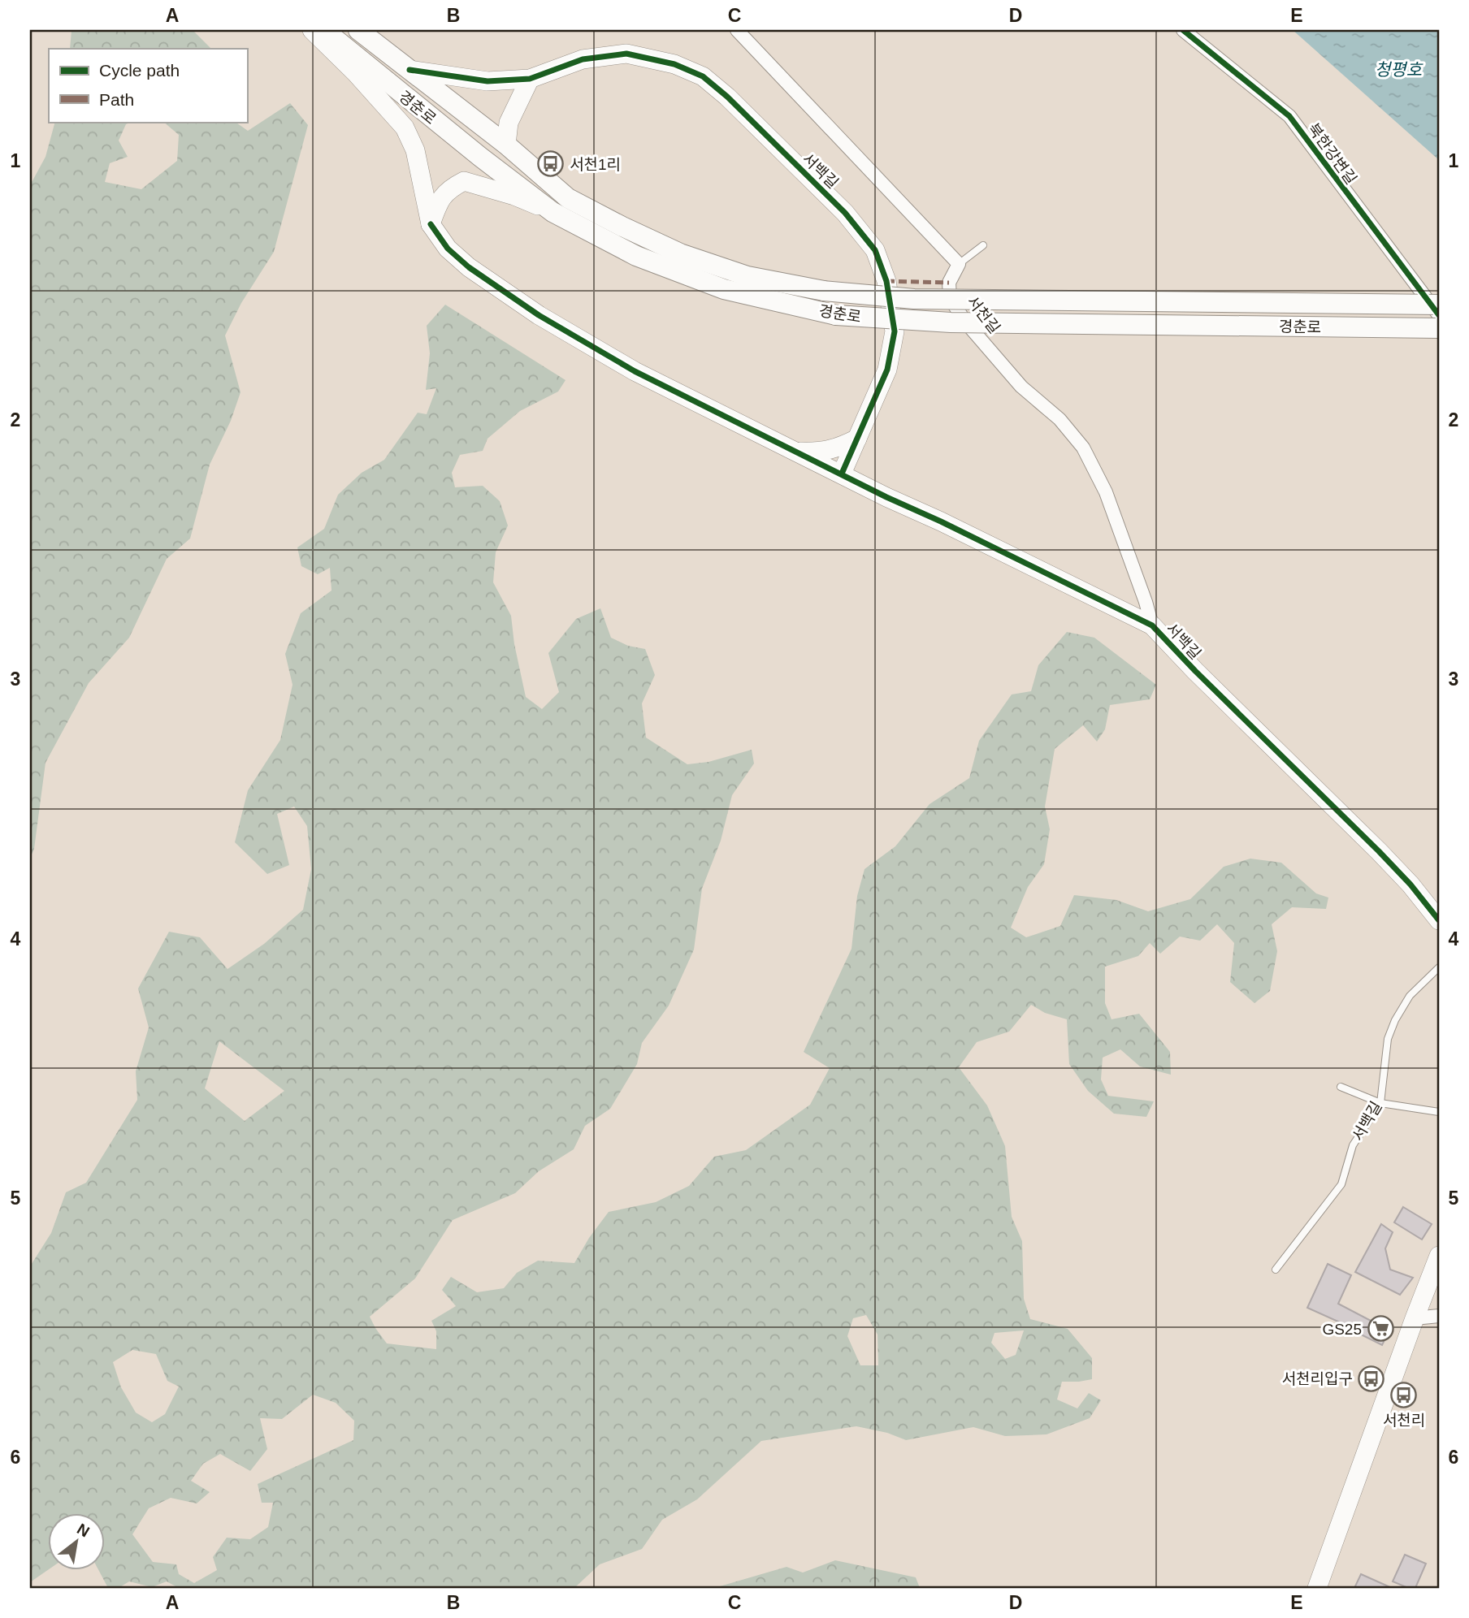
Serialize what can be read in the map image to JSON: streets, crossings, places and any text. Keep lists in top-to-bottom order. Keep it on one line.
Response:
{"streets":{"main road":["경춘로"],"street":["북한강변길","서백길","서천길"]},"crossings":[["경춘로","서백길"],["서백길","서천길"]],"water":["청평호"],"places":{"bus stop":["서천1리","서천리입구","서천리"],"supermarket":["GS25"]},"legend":["Cycle path","Path"],"north":"top right","grid":{"columns":["A","B","C","D","E"],"rows":["1","2","3","4","5","6"]}}
